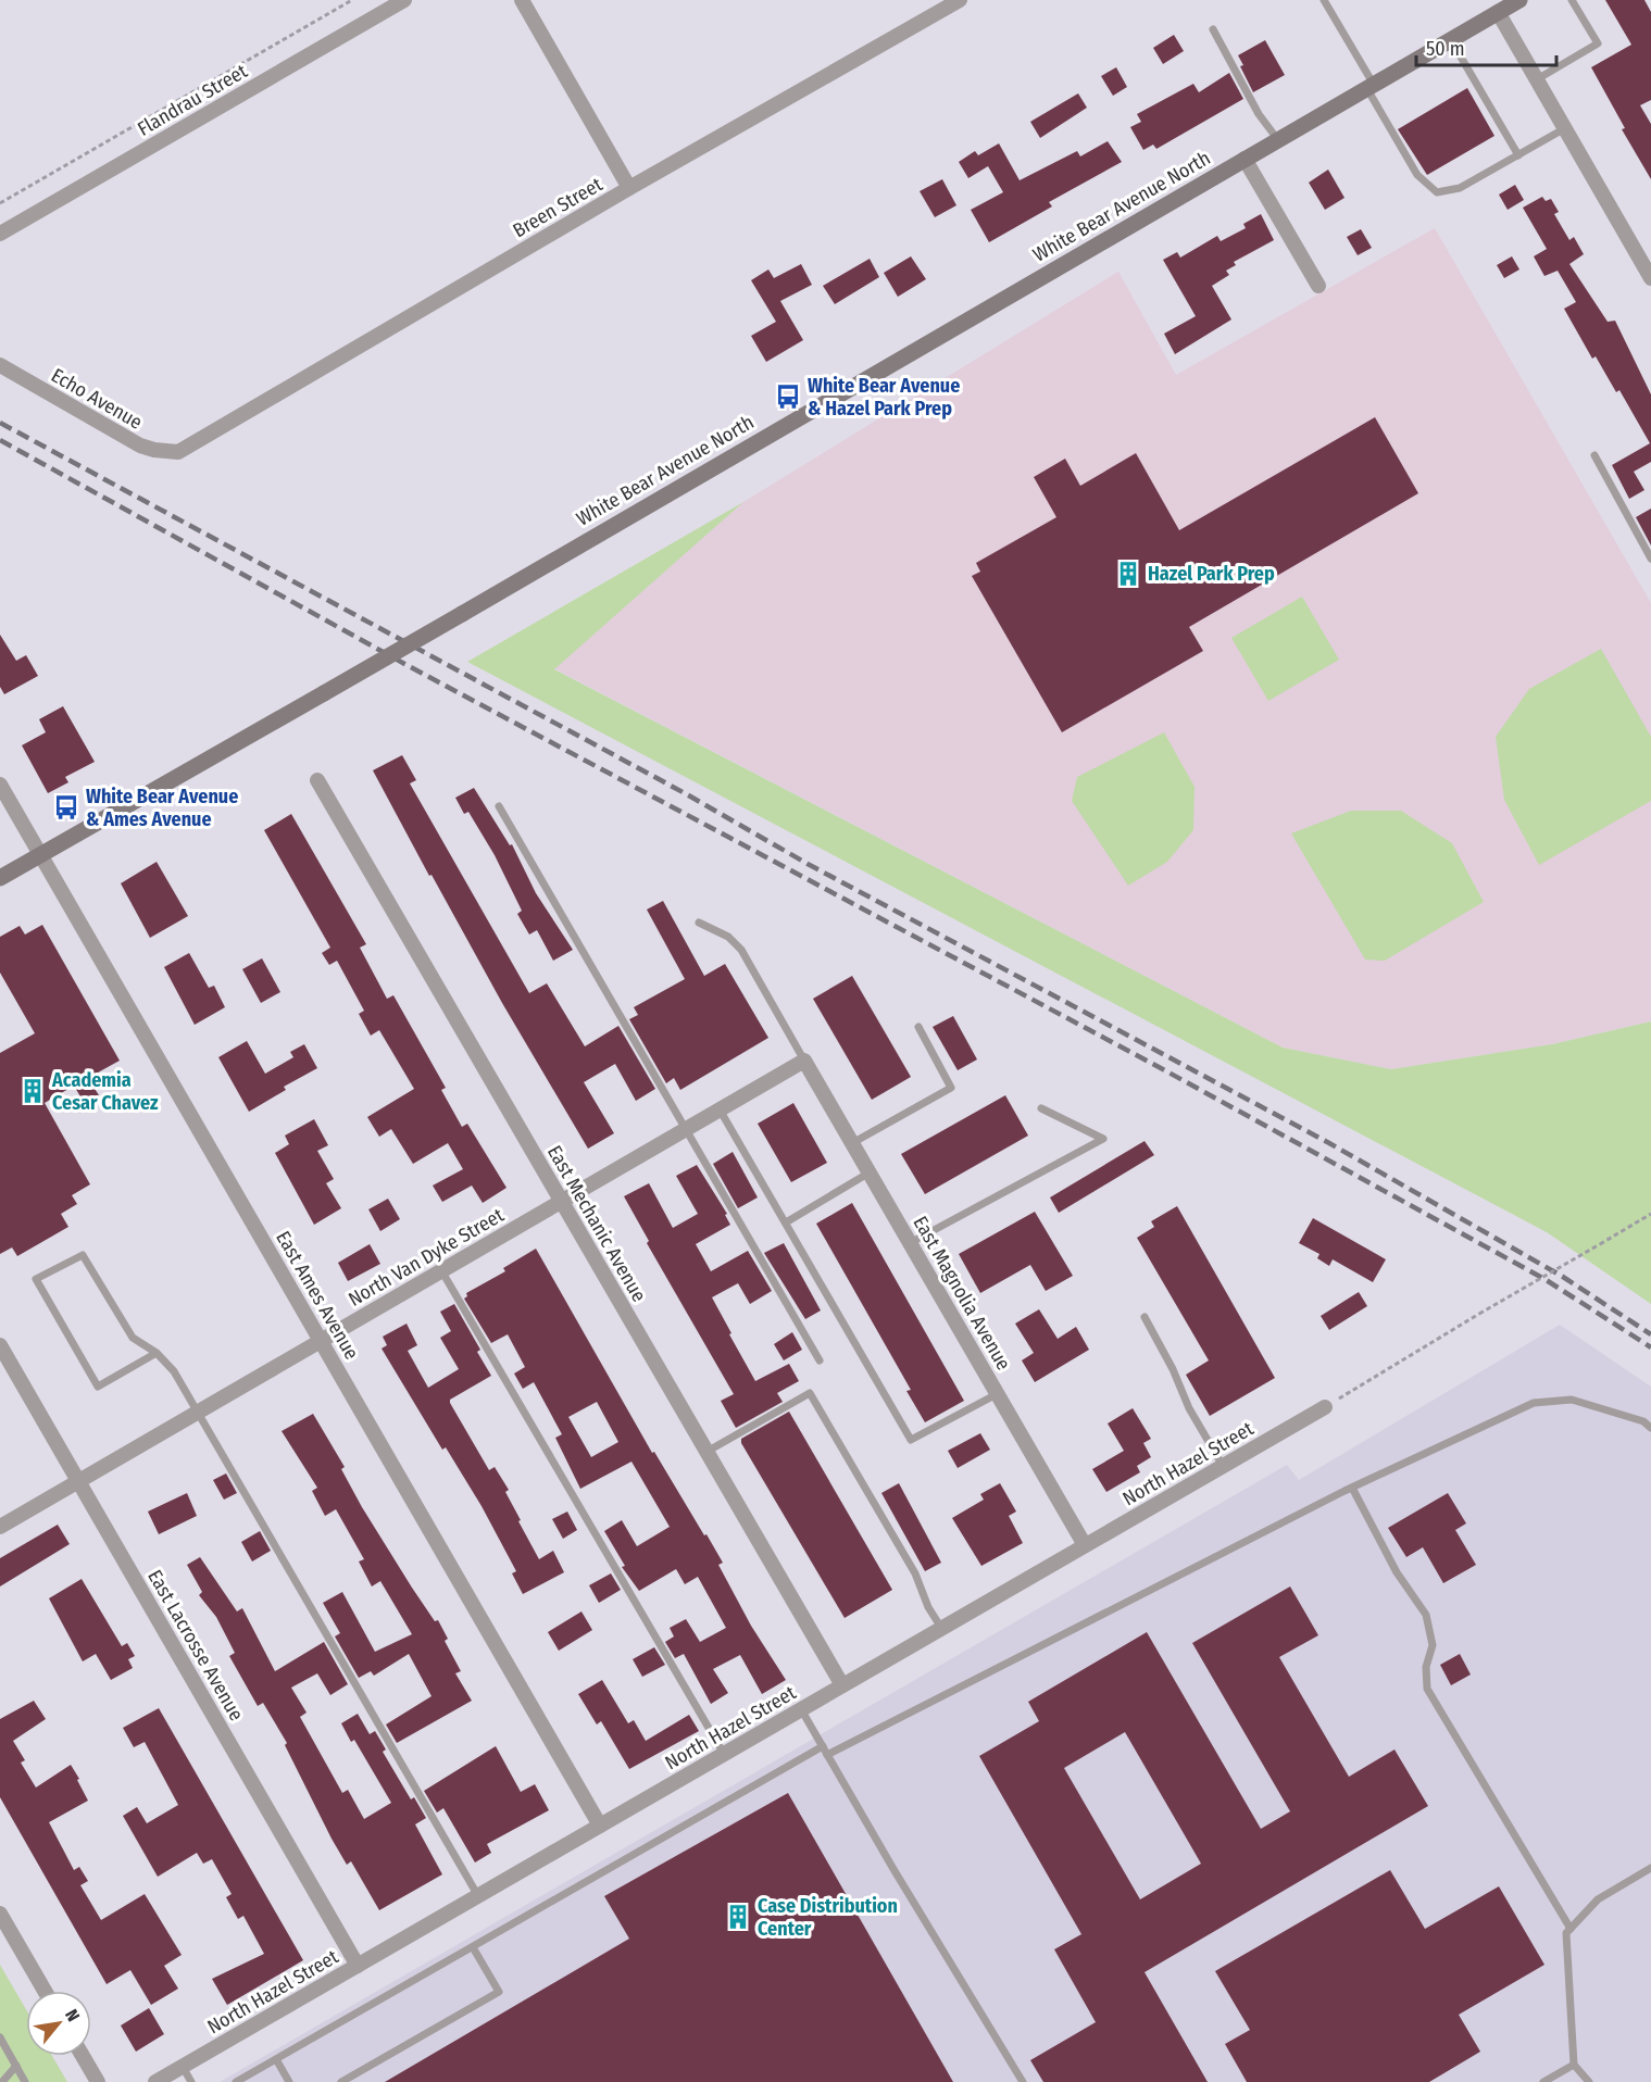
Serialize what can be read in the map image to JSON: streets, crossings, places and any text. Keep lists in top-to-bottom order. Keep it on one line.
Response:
{"streets":{"main road":["White Bear Avenue North"],"street":["Flandrau Street","Breen Street","Echo Avenue","East Mechanic Avenue","North Van Dyke Street","East Magnolia Avenue","East Ames Avenue","North Hazel Street","East Lacrosse Avenue"]},"crossings":[["White Bear Avenue North","East Ames Avenue"],["Breen Street","Echo Avenue"],["East Mechanic Avenue","North Van Dyke Street"],["East Mechanic Avenue","North Hazel Street"],["North Van Dyke Street","East Magnolia Avenue"],["North Van Dyke Street","East Ames Avenue"],["North Van Dyke Street","East Lacrosse Avenue"],["East Magnolia Avenue","North Hazel Street"],["East Ames Avenue","North Hazel Street"],["North Hazel Street","East Lacrosse Avenue"]],"places":{"bus stop":["White Bear Avenue & Hazel Park Prep","White Bear Avenue & Ames Avenue"],"building":["Hazel Park Prep","Academia Cesar Chavez","Case Distribution Center"]},"scale_bar":"50 m","north":"top right"}
